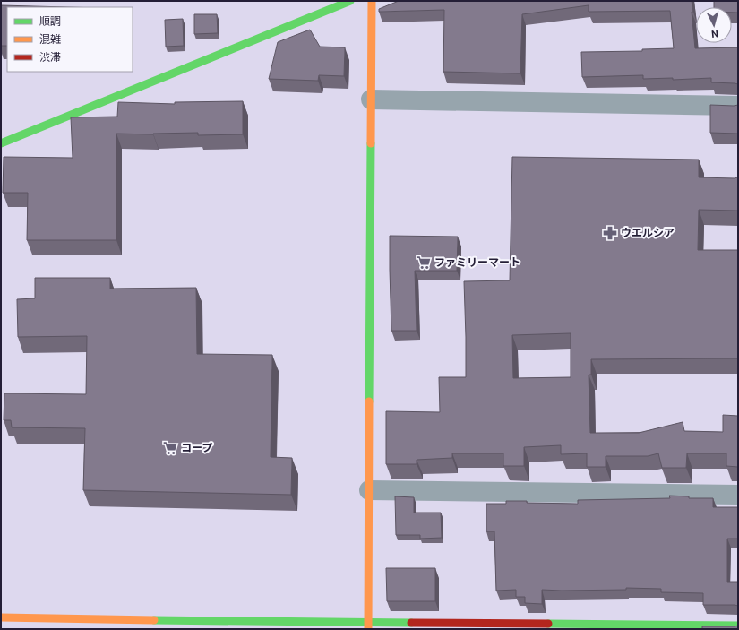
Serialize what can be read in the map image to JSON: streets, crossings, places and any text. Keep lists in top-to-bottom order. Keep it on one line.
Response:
{"places":{"pharmacy":["ウエルシア"],"supermarket":["ファミリーマート","コープ"]},"legend":["順調","混雑","渋滞"],"north":"bottom"}
